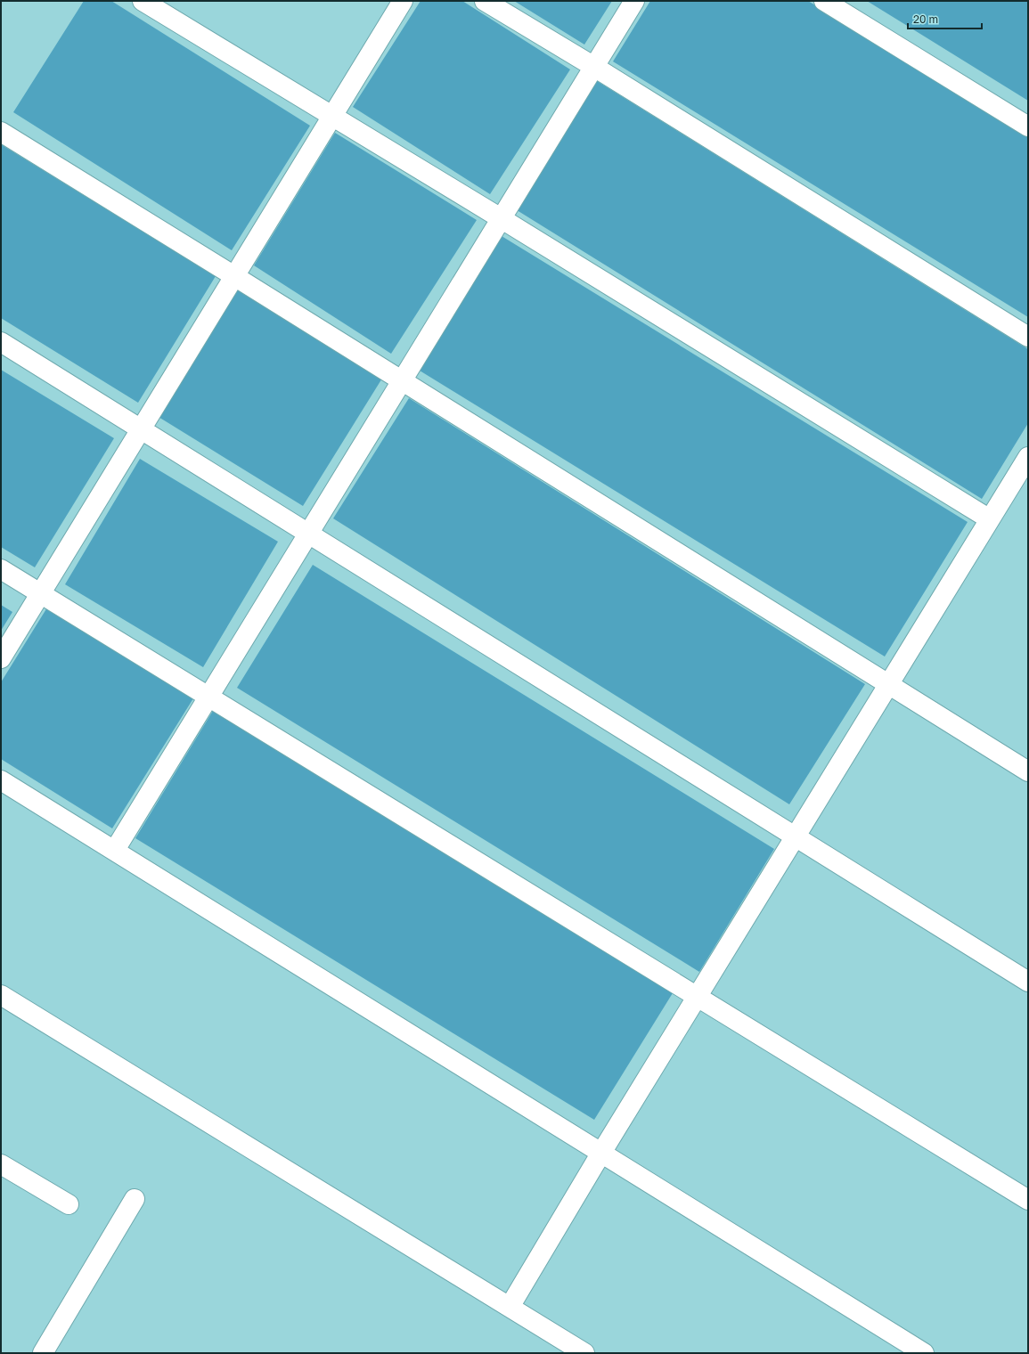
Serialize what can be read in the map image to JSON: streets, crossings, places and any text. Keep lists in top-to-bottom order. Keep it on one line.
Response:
{"scale_bar":"20 m"}
